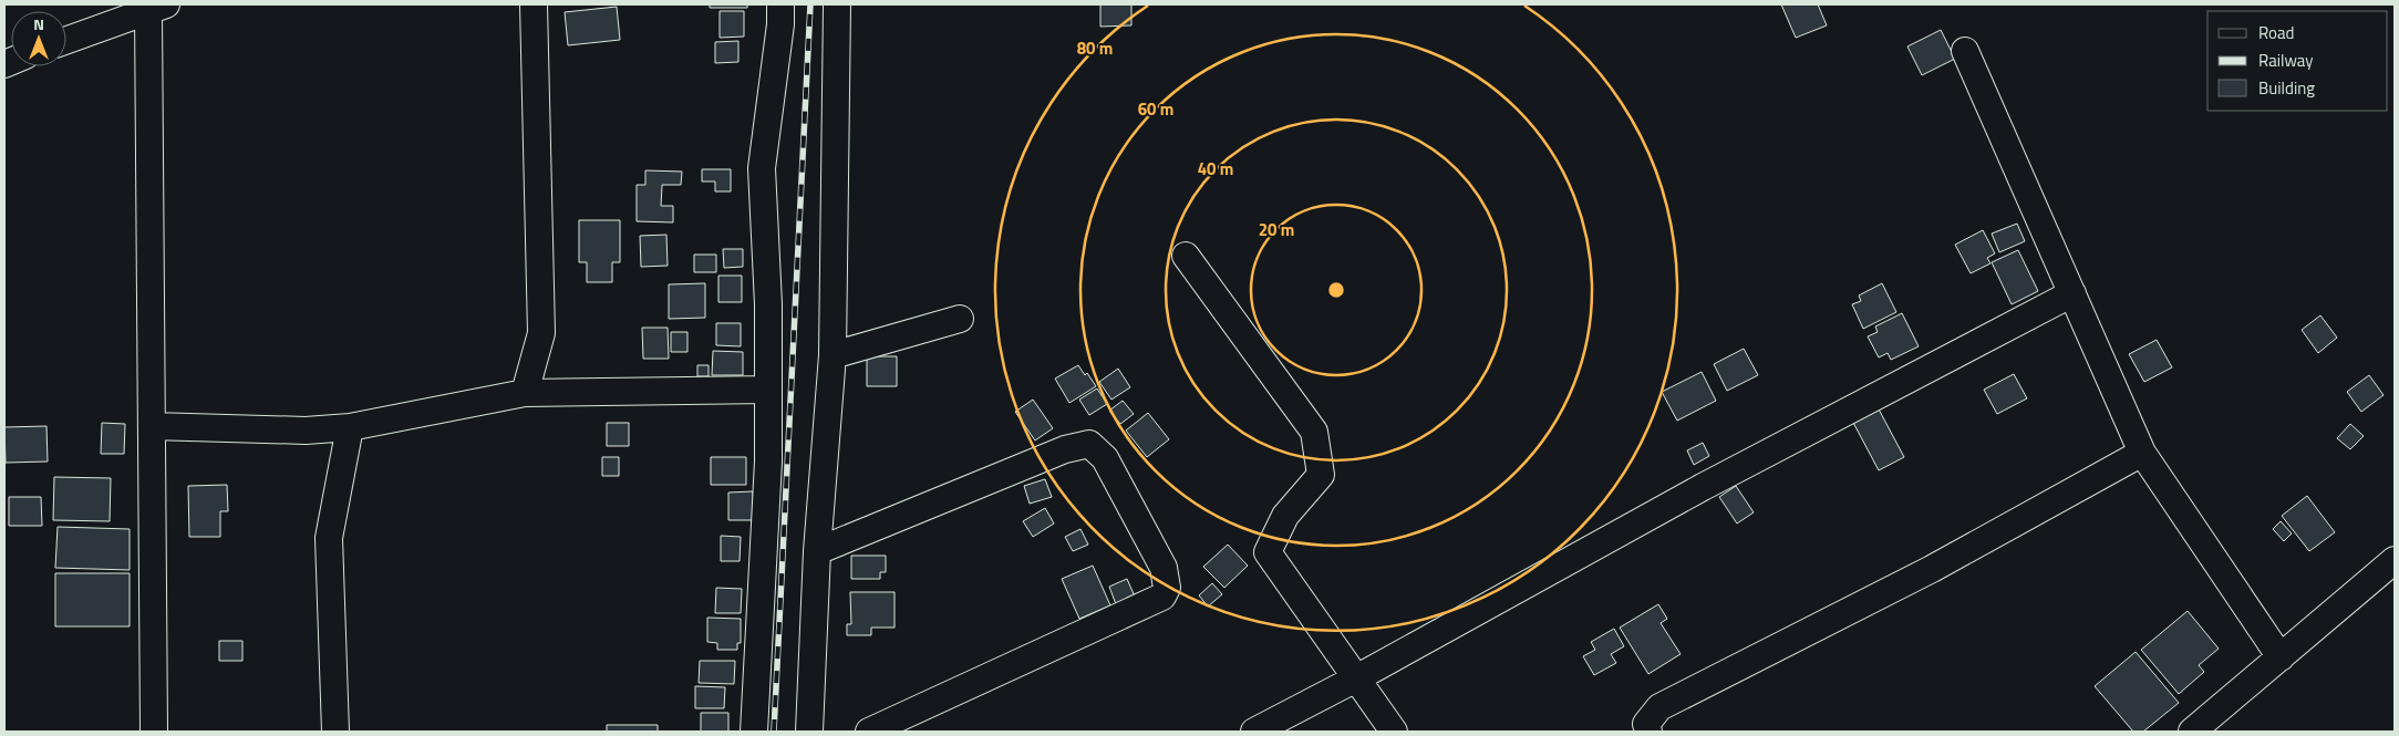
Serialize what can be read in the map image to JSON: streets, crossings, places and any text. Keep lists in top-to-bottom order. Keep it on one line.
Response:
{"legend":["Road","Railway","Building"],"north":"top","rings":["80 m","60 m","40 m","20 m"]}
